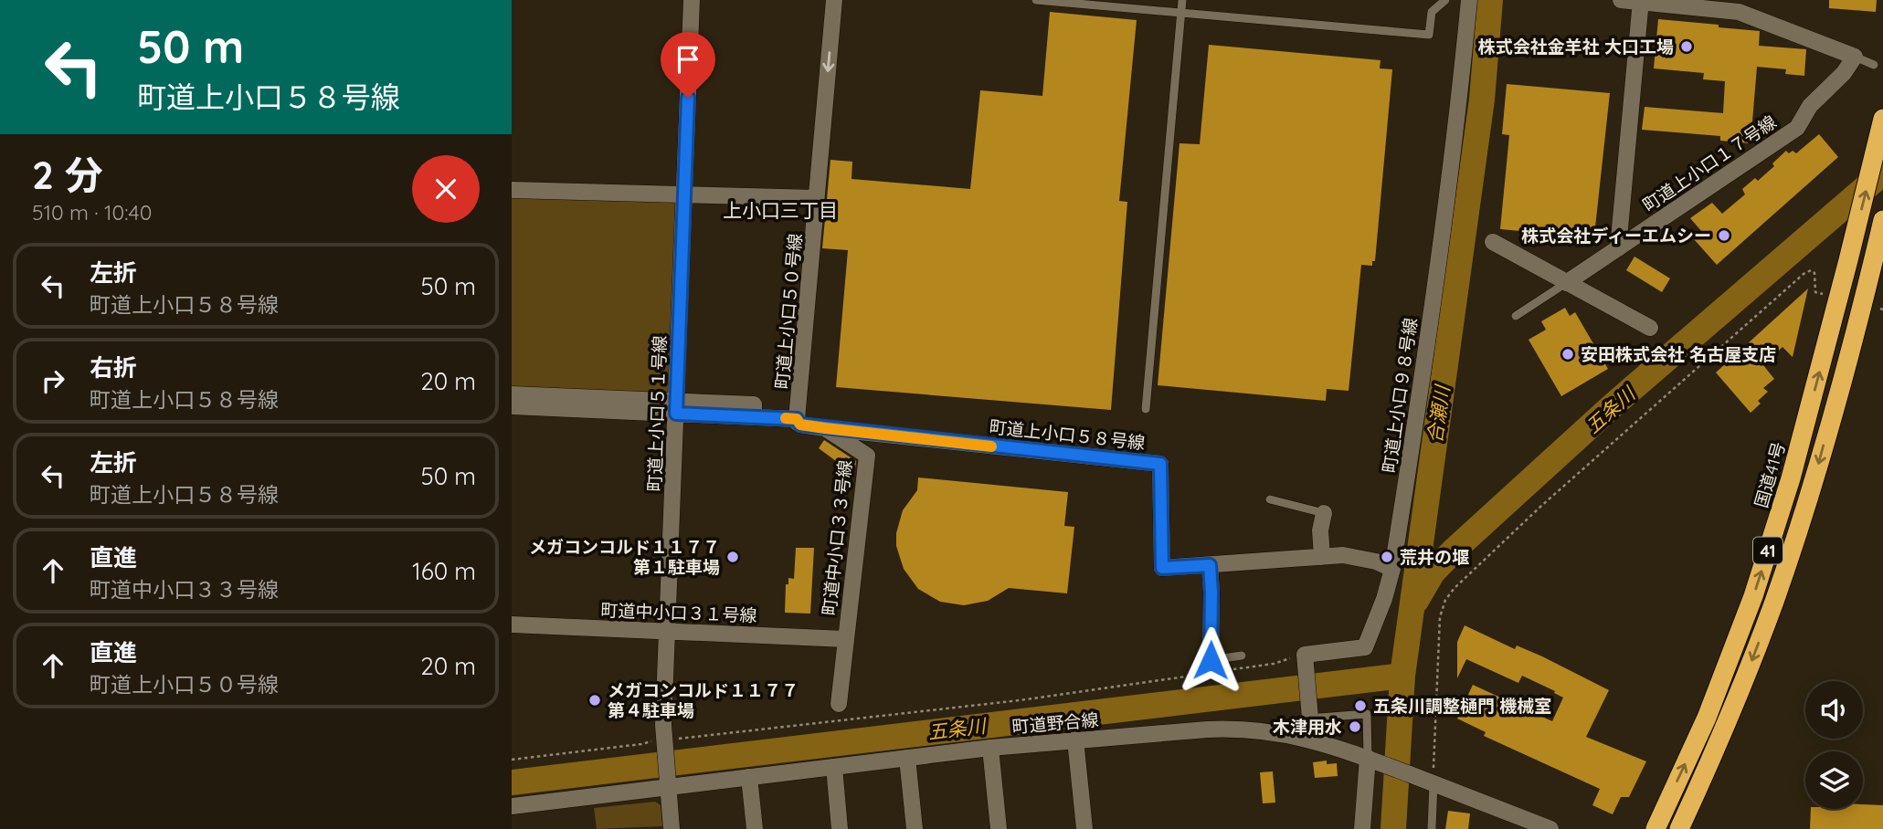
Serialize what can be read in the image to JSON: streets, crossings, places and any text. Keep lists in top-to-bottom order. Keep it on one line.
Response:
{"streets":{"highway":["国道41号","41"],"street":["町道上小口１７号線","町道上小口５０号線","町道上小口９８号線","町道上小口５１号線","町道上小口５８号線","町道中小口３３号線","町道中小口３１号線","町道野合線"]},"crossings":[["町道上小口５０号線","町道中小口３３号線"],["町道上小口９８号線","町道上小口５８号線"],["町道上小口５１号線","町道中小口３１号線"],["町道上小口５１号線","町道野合線"],["町道上小口５８号線","町道中小口３３号線"],["町道中小口３３号線","町道中小口３１号線"]],"one_way":["町道上小口５０号線"],"districts":["上小口三丁目"],"water":["五条川","合瀬川"],"places":["株式会社金羊社 大口工場","株式会社ディーエムシー","安田株式会社 名古屋支店","メガコンコルド１１７７ 第１駐車場","荒井の堰","メガコンコルド１１７７ 第４駐車場","五条川調整樋門 機械室","木津用水"],"page":{"turn":["50 m","町道上小口５８号線"],"heading":["2 分","510 m · 10:40"],"list":[{"name":"左折","note":"町道上小口５８号線","value":"50 m"},{"name":"右折","note":"町道上小口５８号線","value":"20 m"},{"name":"左折","note":"町道上小口５８号線","value":"50 m"},{"name":"直進","note":"町道中小口３３号線","value":"160 m"},{"name":"直進","note":"町道上小口５０号線","value":"20 m"}]}}
